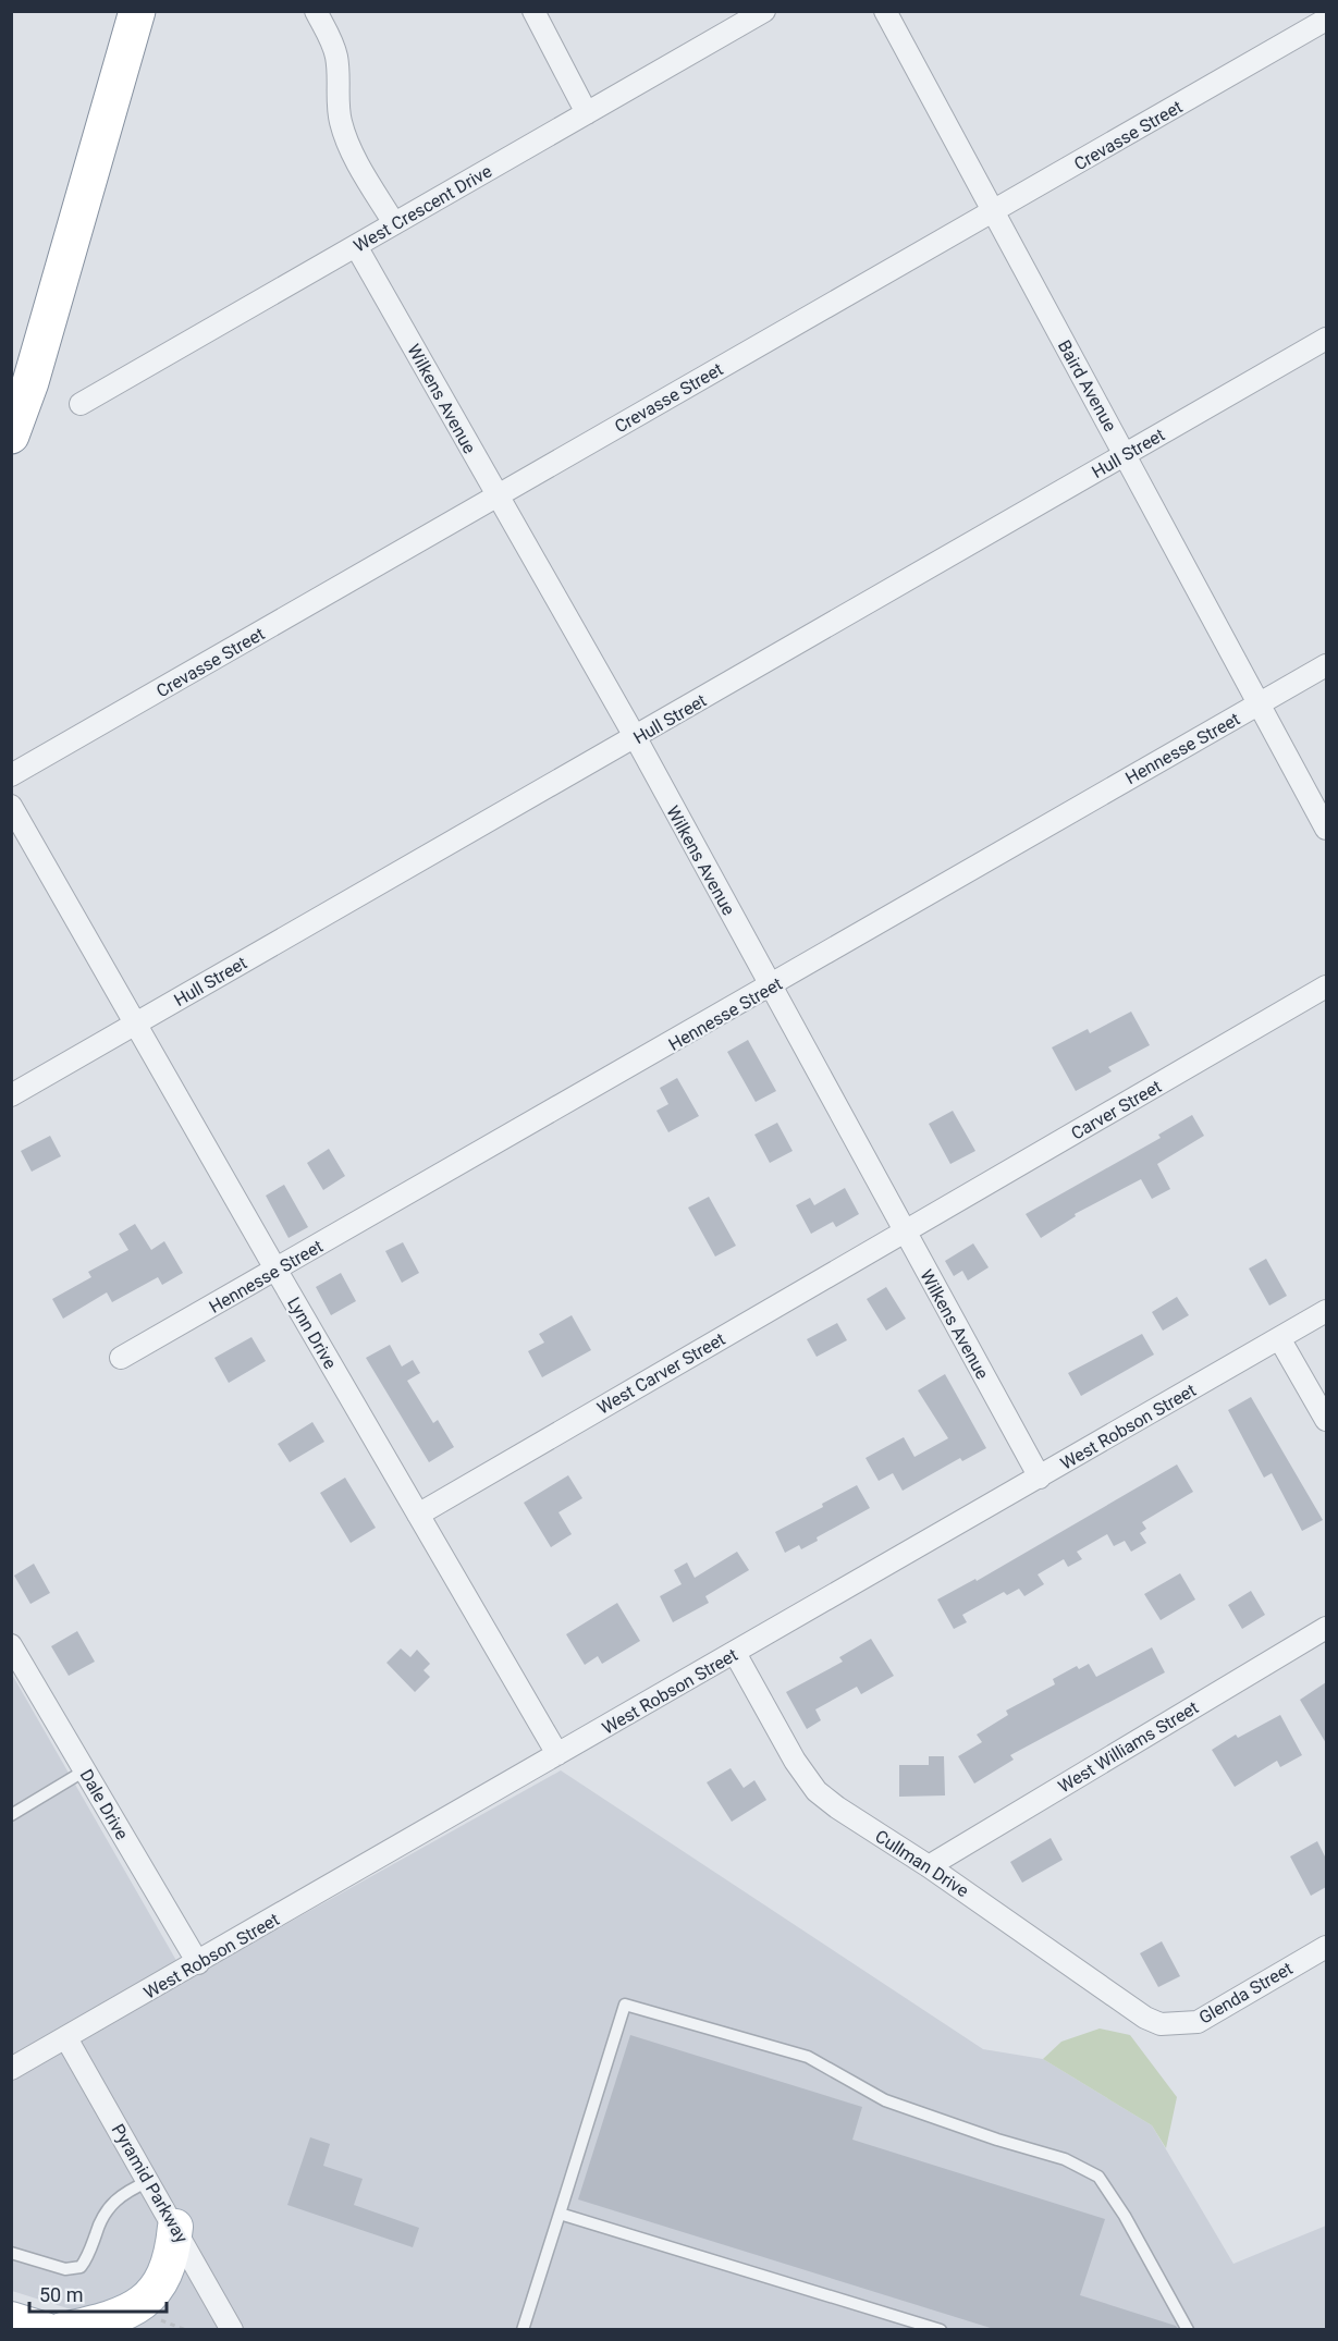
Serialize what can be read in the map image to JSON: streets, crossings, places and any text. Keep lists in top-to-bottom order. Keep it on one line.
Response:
{"streets":{"street":["Crevasse Street","West Crescent Drive","Baird Avenue","Wilkens Avenue","Hull Street","Hennesse Street","Carver Street","Lynn Drive","West Carver Street","West Robson Street","West Williams Street","Dale Drive","Cullman Drive","Glenda Street","Pyramid Parkway"]},"crossings":[["Crevasse Street","Baird Avenue"],["Crevasse Street","Wilkens Avenue"],["West Crescent Drive","Wilkens Avenue"],["Baird Avenue","Hull Street"],["Baird Avenue","Hennesse Street"],["Wilkens Avenue","Hull Street"],["Wilkens Avenue","Hennesse Street"],["Wilkens Avenue","Carver Street"],["Wilkens Avenue","West Carver Street"],["Wilkens Avenue","West Robson Street"],["Hull Street","Lynn Drive"],["Hennesse Street","Lynn Drive"],["Carver Street","West Carver Street"],["Lynn Drive","West Carver Street"],["Lynn Drive","West Robson Street"],["West Robson Street","Dale Drive"],["West Robson Street","Cullman Drive"],["West Robson Street","Pyramid Parkway"],["West Williams Street","Cullman Drive"],["Cullman Drive","Glenda Street"]],"scale_bar":"50 m"}
